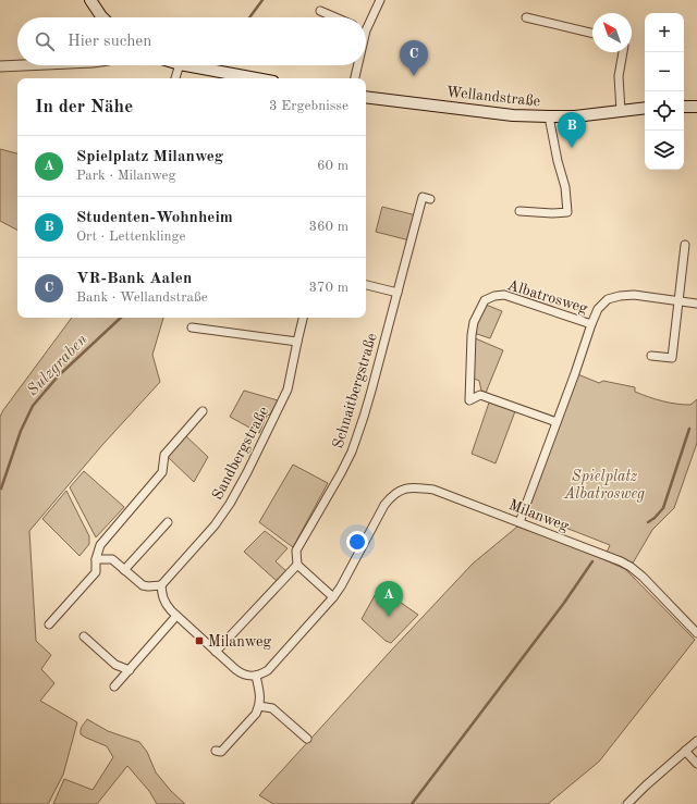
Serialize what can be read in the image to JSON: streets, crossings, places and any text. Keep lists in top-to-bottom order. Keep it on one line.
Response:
{"streets":{"main road":["Wellandstraße"],"street":["Albatrosweg","Schnaitbergstraße","Sandbergstraße","Milanweg"]},"crossings":[["Albatrosweg","Milanweg"]],"water":["Sulzgraben"],"parks":["Spielplatz Albatrosweg"],"places":{"transit":["Milanweg"]},"north":"top left","page":{"map_buttons":["+","−"],"search":"Hier suchen","pins":["C","B","A"],"heading":["In der Nähe","3 Ergebnisse"],"list":[{"mark":"A","name":"Spielplatz Milanweg","note":"Park · Milanweg","value":"60 m"},{"mark":"B","name":"Studenten-Wohnheim","note":"Ort · Lettenklinge","value":"360 m"},{"mark":"C","name":"VR-Bank Aalen","note":"Bank · Wellandstraße","value":"370 m"}]}}
